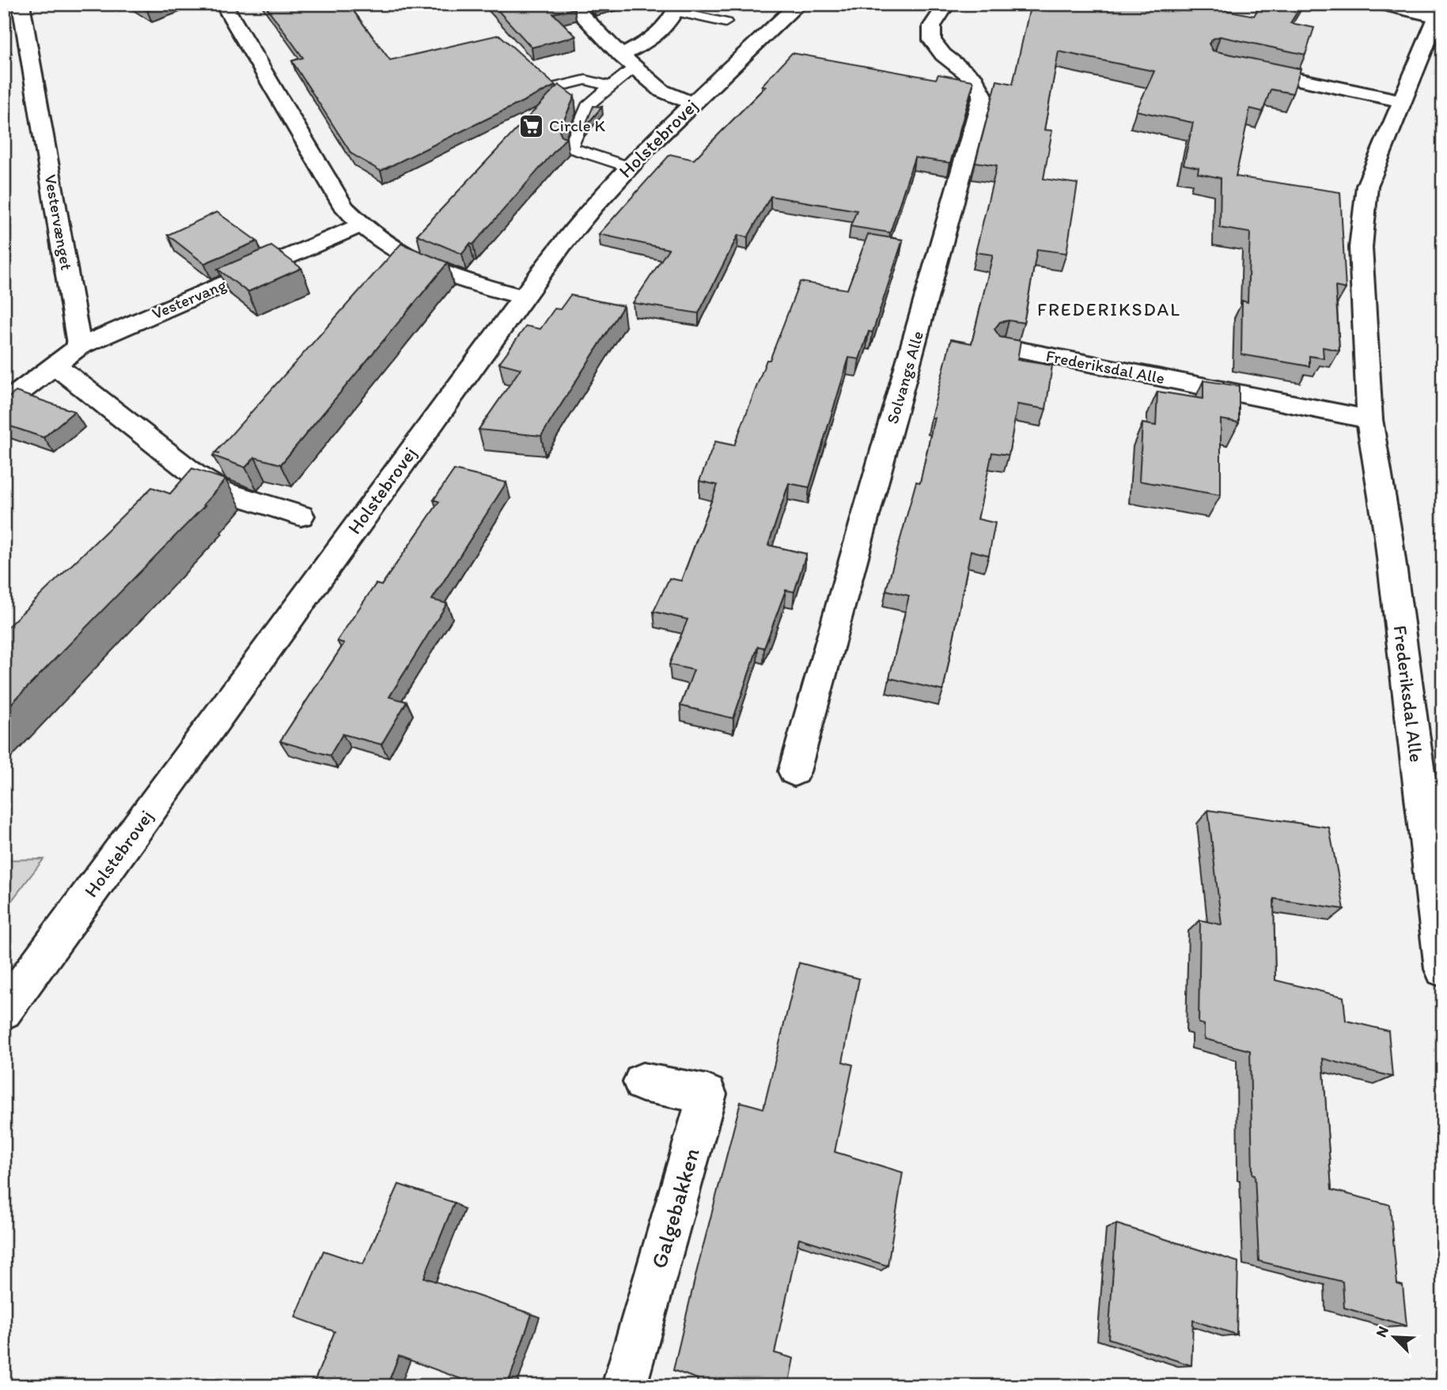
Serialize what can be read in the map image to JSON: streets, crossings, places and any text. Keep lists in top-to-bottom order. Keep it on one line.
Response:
{"streets":{"street":["Holstebrovej","Vestervænget","Vestervang","Frederiksdal Alle","Solvangs Alle","Galgebakken"]},"crossings":[["Vestervænget","Vestervang"]],"districts":["FREDERIKSDAL"],"places":{"supermarket":["Circle K"]},"north":"top left"}
